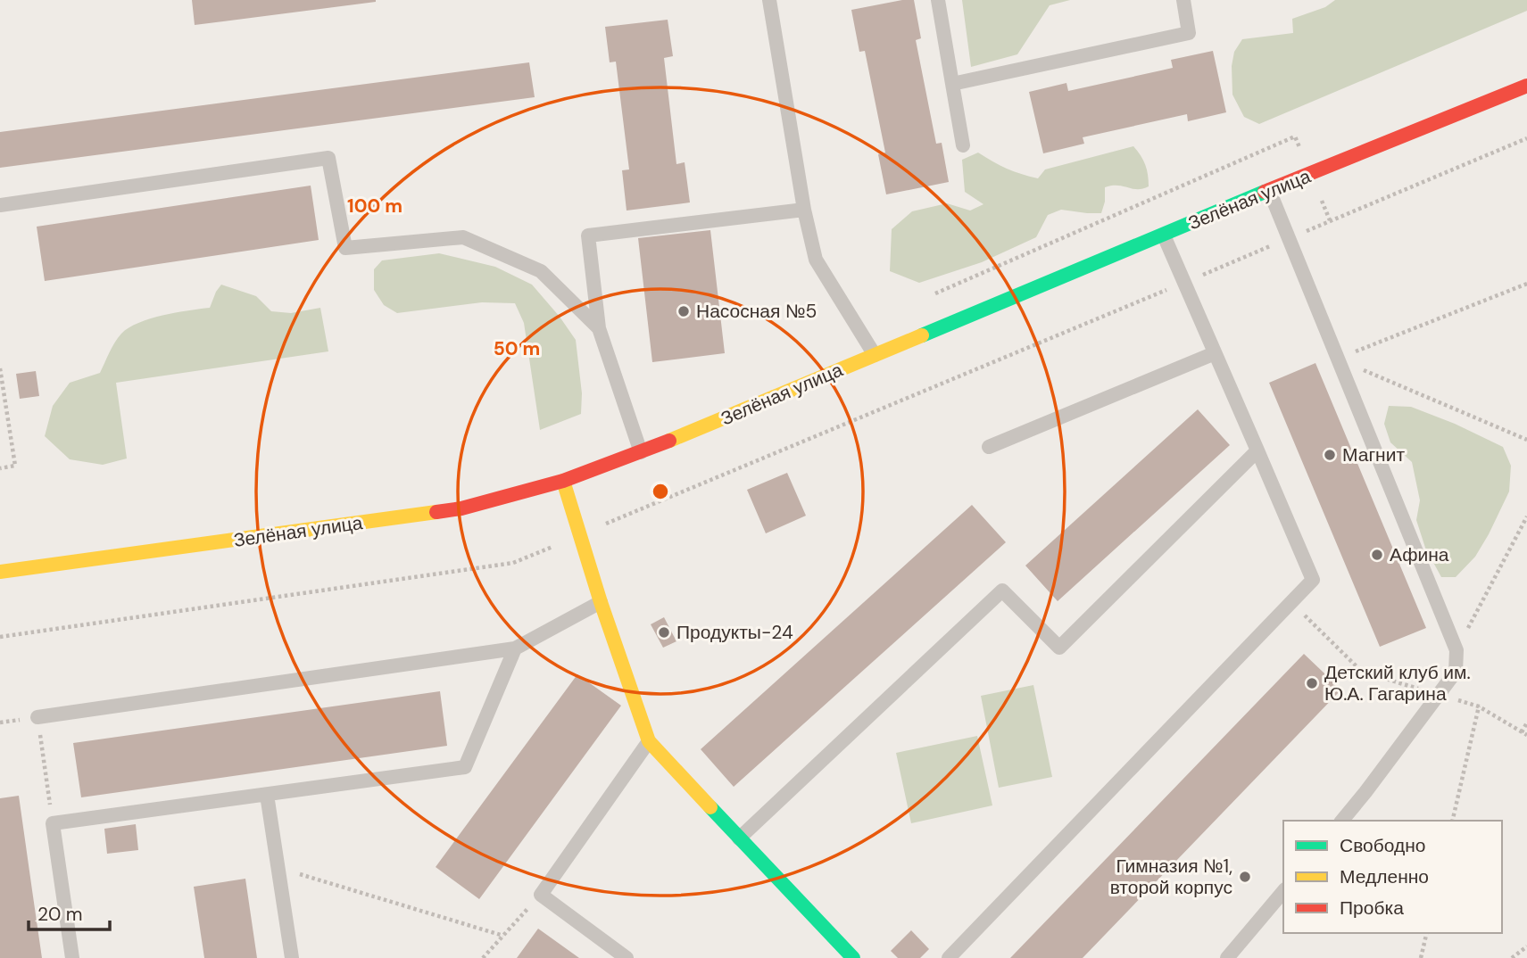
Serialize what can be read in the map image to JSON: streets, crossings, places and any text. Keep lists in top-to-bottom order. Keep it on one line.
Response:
{"streets":{"main road":["Зелёная улица"]},"places":["Насосная №5","Магнит","Афина","Продукты-24","Детский клуб им. Ю.А. Гагарина","Гимназия №1, второй корпус"],"legend":["Свободно","Медленно","Пробка"],"scale_bar":"20 m","rings":["100 m","50 m"]}
